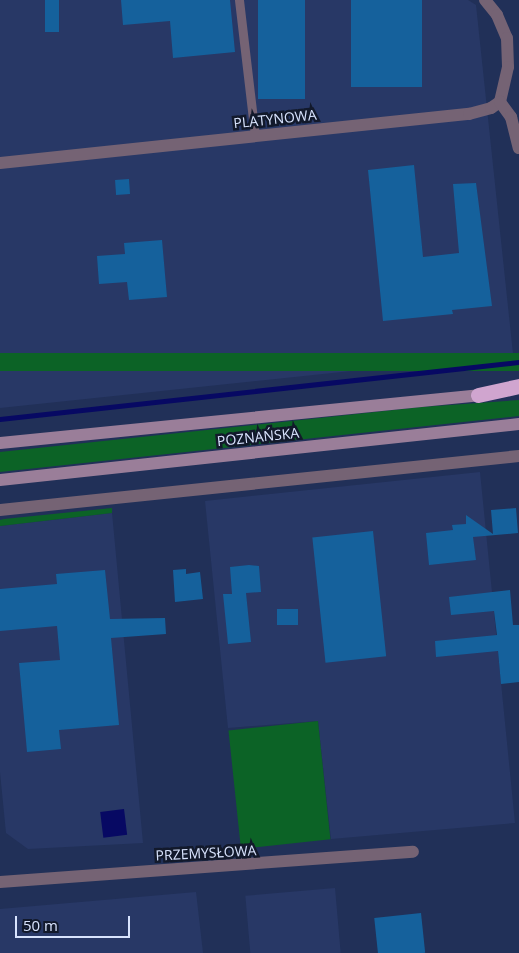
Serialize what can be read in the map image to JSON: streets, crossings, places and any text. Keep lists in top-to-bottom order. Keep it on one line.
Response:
{"streets":{"main road":["POZNAŃSKA"],"street":["PLATYNOWA","PRZEMYSŁOWA"]},"scale_bar":"50 m"}
